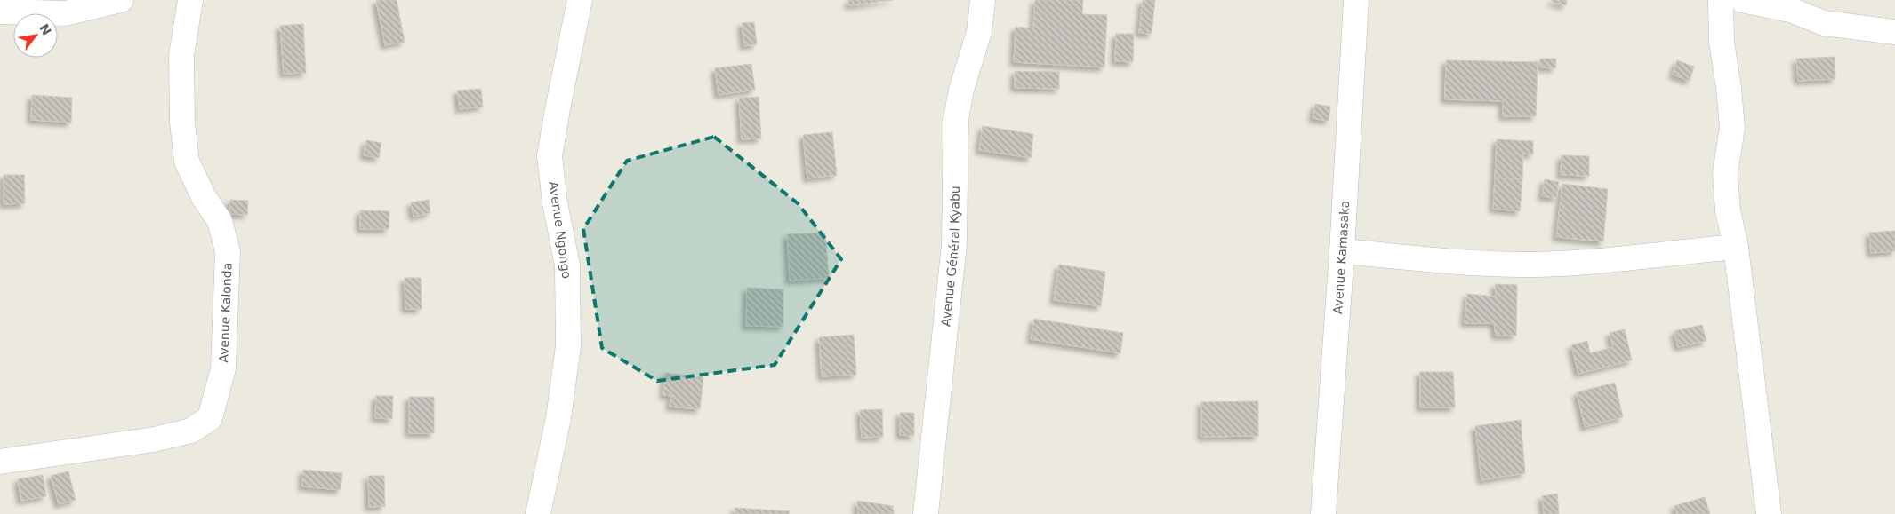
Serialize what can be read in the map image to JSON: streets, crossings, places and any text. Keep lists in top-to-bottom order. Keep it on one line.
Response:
{"streets":{"street":["Avenue Ngongo","Avenue Général Kyabu","Avenue Kamasaka","Avenue Kalonda"]},"north":"top right"}
